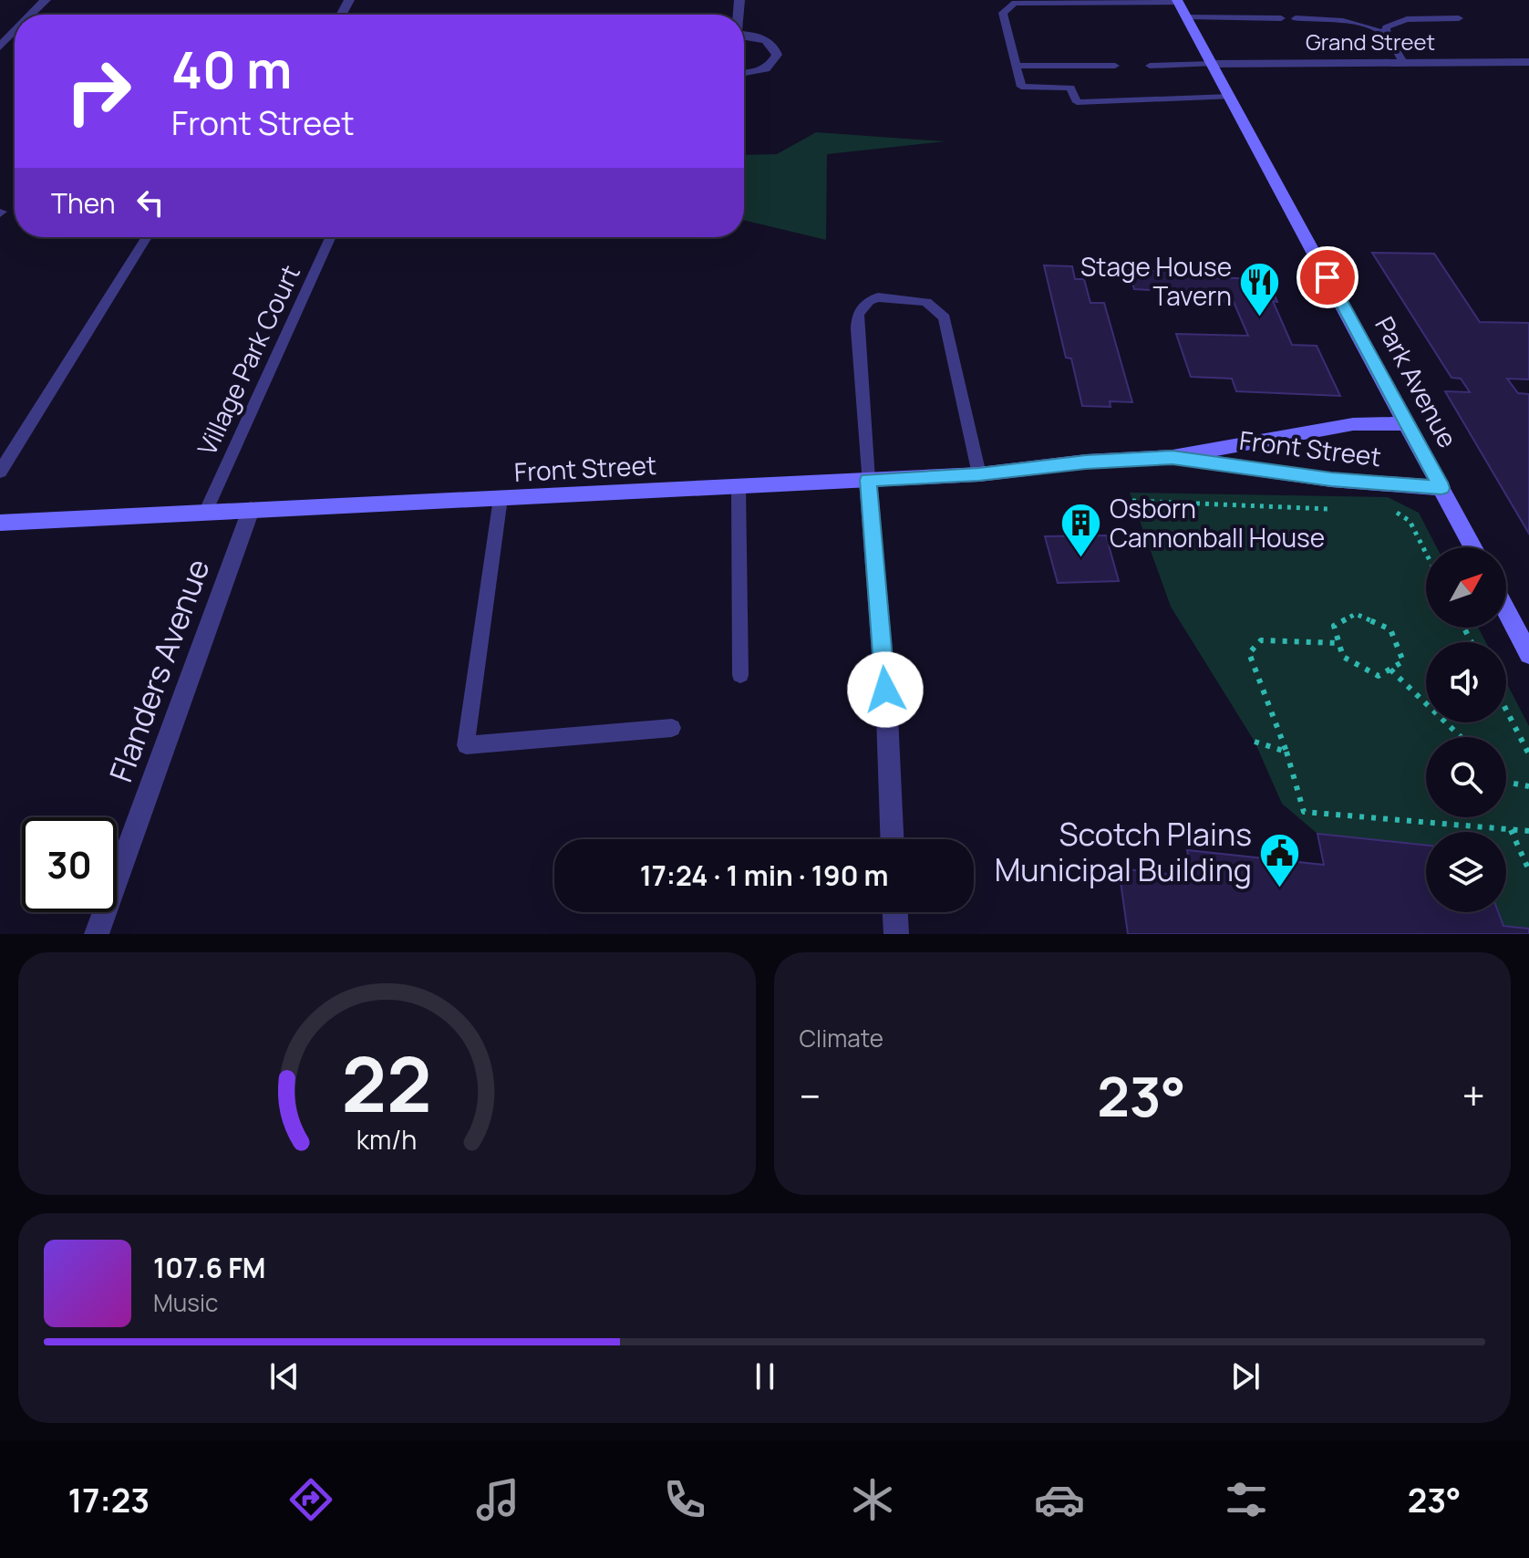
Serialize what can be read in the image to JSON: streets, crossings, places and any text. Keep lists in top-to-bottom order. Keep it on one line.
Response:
{"streets":{"street":["Grand Street","Park Avenue","Front Street","Flanders Avenue"],"lane":["Village Park Court"]},"crossings":[["Grand Street","Park Avenue"],["Village Park Court","Front Street"],["Park Avenue","Front Street"],["Front Street","Flanders Avenue"]],"places":{"restaurant":["Stage House Tavern"],"building":["Osborn Cannonball House"],"public building":["Scotch Plains Municipal Building"]},"north":"top right","page":{"turn":["40 m","Front Street"],"then":"Then","limit":"30","trip":"17:24 · 1 min · 190 m","tile":"Climate","heat":["−","23°","+"],"song":["107.6 FM","Music"],"tabs":["17:23","23°"],"gauge":["22","km/h"]}}
